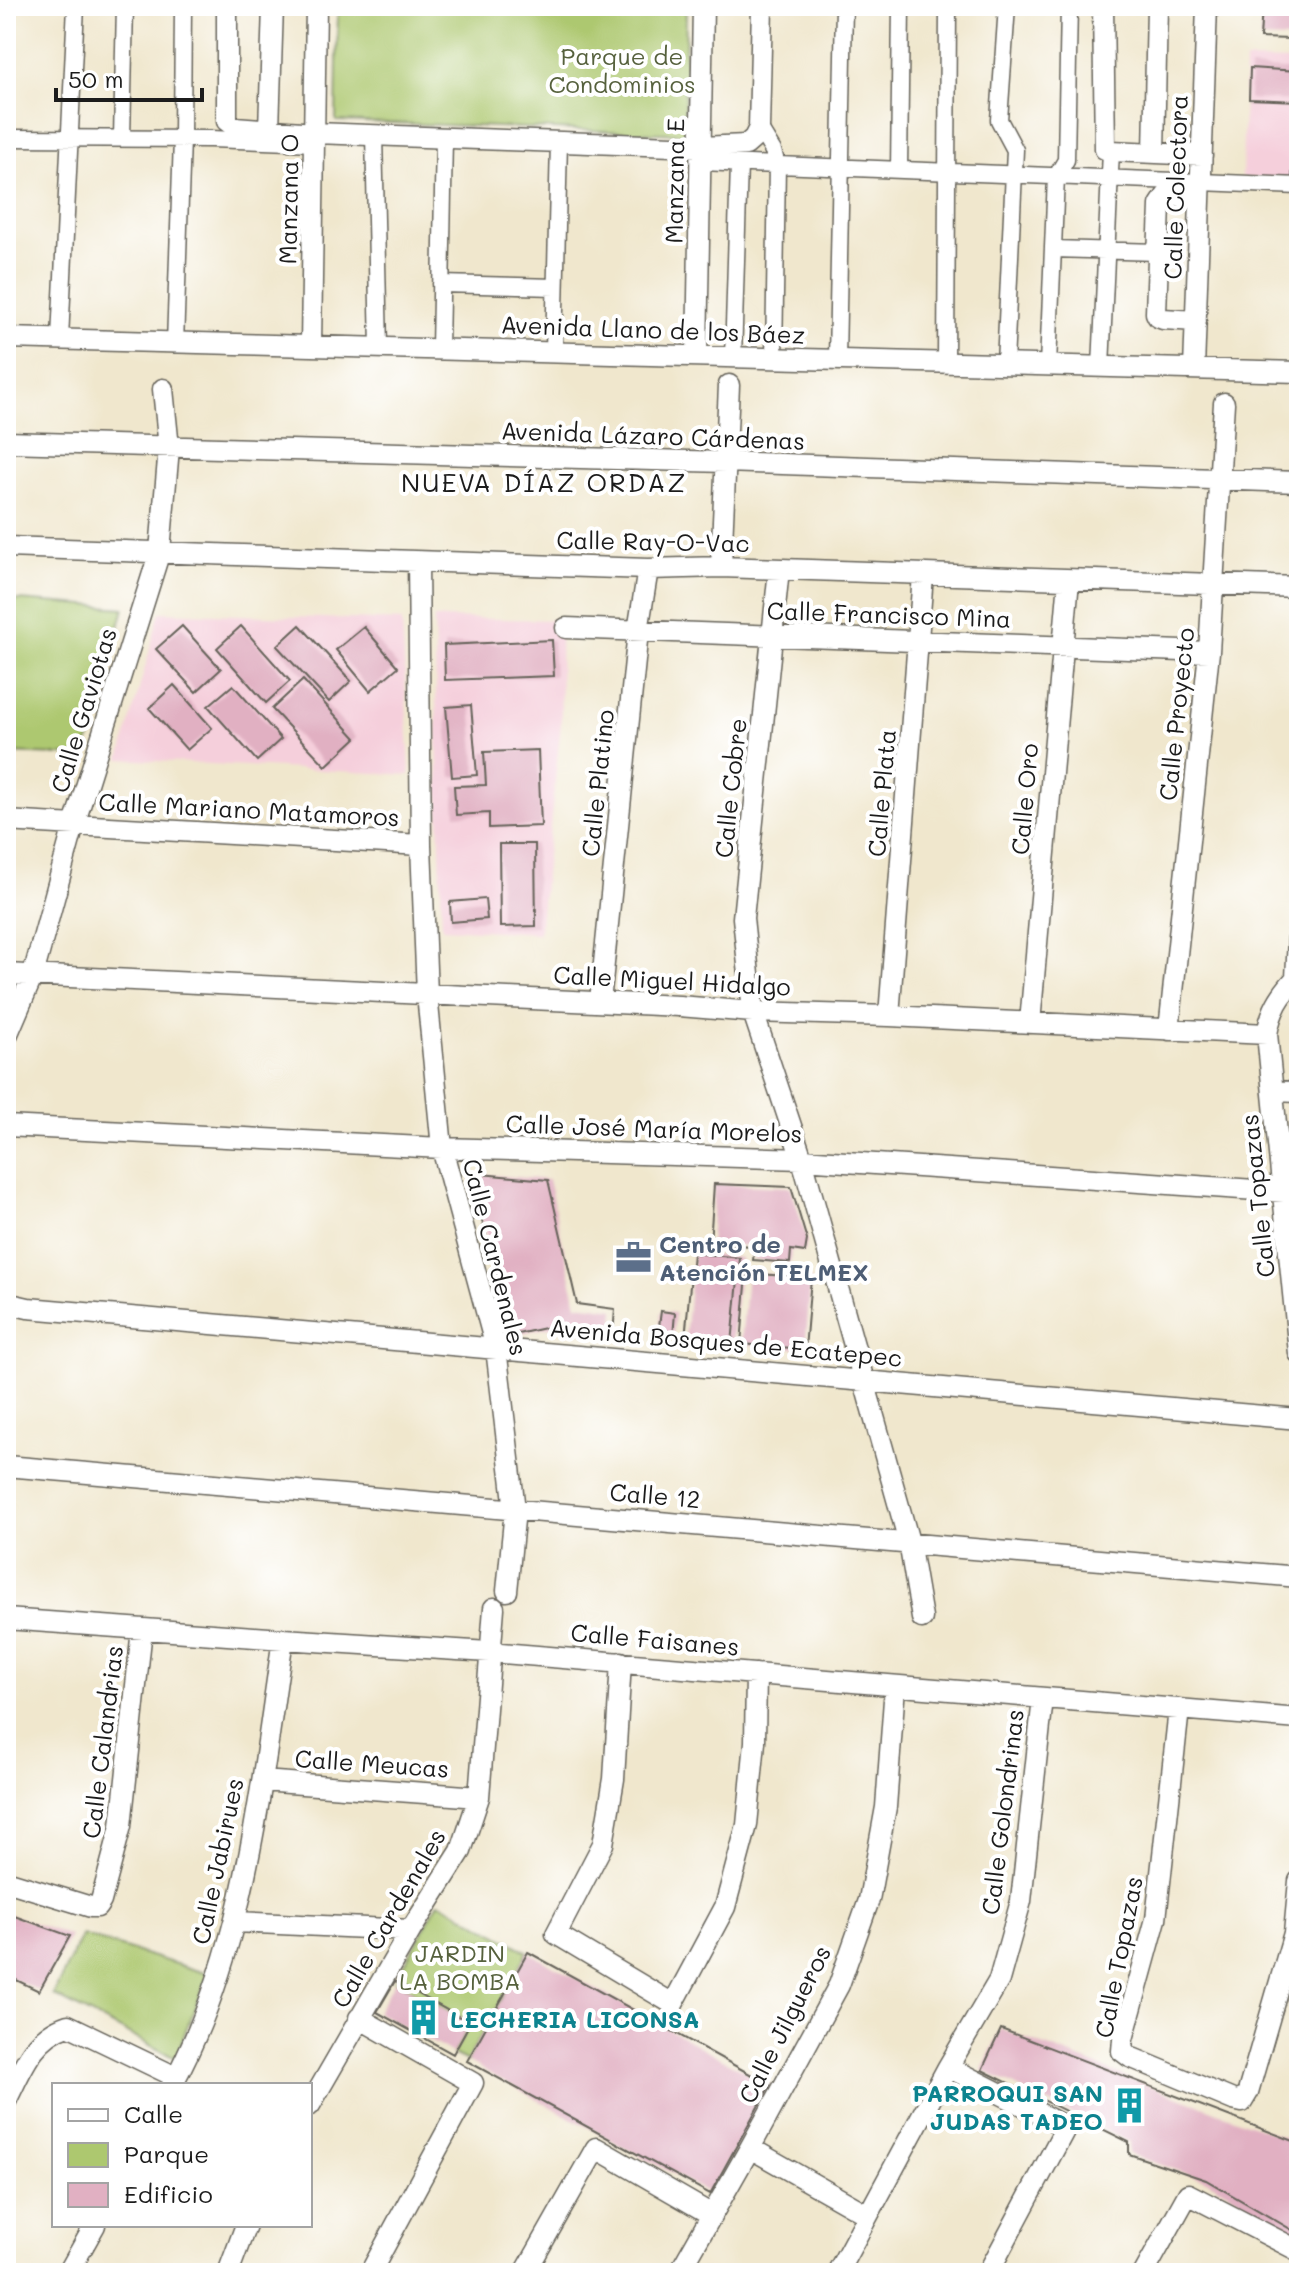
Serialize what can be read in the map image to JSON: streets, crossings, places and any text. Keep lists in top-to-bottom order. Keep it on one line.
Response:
{"streets":{"street":["Manzana E","Calle Colectora","Manzana O","Avenida Llano de los Báez","Avenida Lázaro Cárdenas","Calle Ray-O-Vac","Calle Francisco Mina","Calle Gaviotas","Calle Proyecto","Calle Platino","Calle Cobre","Calle Plata","Calle Oro","Calle Mariano Matamoros","Calle Miguel Hidalgo","Calle José María Morelos","Calle Topazas","Calle Cardenales","Avenida Bosques de Ecatepec","Calle 12","Calle Faisanes","Calle Calandrias","Calle Meucas","Calle Golondrinas","Calle Jabirues","Calle Jilgueros"]},"crossings":[["Manzana E","Avenida Llano de los Báez"],["Calle Colectora","Avenida Llano de los Báez"],["Manzana O","Avenida Llano de los Báez"],["Avenida Lázaro Cárdenas","Calle Gaviotas"],["Avenida Lázaro Cárdenas","Calle Proyecto"],["Calle Ray-O-Vac","Calle Gaviotas"],["Calle Ray-O-Vac","Calle Proyecto"],["Calle Ray-O-Vac","Calle Platino"],["Calle Ray-O-Vac","Calle Cobre"],["Calle Ray-O-Vac","Calle Plata"],["Calle Ray-O-Vac","Calle Oro"],["Calle Ray-O-Vac","Calle Cardenales"],["Calle Francisco Mina","Calle Proyecto"],["Calle Francisco Mina","Calle Platino"],["Calle Francisco Mina","Calle Cobre"],["Calle Francisco Mina","Calle Plata"],["Calle Francisco Mina","Calle Oro"],["Calle Gaviotas","Calle Mariano Matamoros"],["Calle Gaviotas","Calle Miguel Hidalgo"],["Calle Proyecto","Calle Miguel Hidalgo"],["Calle Platino","Calle Miguel Hidalgo"],["Calle Cobre","Calle Miguel Hidalgo"],["Calle Plata","Calle Miguel Hidalgo"],["Calle Oro","Calle Miguel Hidalgo"],["Calle Mariano Matamoros","Calle Cardenales"],["Calle Miguel Hidalgo","Calle Topazas"],["Calle Miguel Hidalgo","Calle Cardenales"],["Calle José María Morelos","Calle Topazas"],["Calle José María Morelos","Calle Cardenales"],["Calle Topazas","Calle Faisanes"],["Calle Cardenales","Avenida Bosques de Ecatepec"],["Calle Cardenales","Calle 12"],["Calle Cardenales","Calle Faisanes"],["Calle Cardenales","Calle Meucas"],["Calle Faisanes","Calle Calandrias"],["Calle Faisanes","Calle Golondrinas"],["Calle Faisanes","Calle Jabirues"],["Calle Faisanes","Calle Jilgueros"],["Calle Meucas","Calle Jabirues"]],"districts":["NUEVA DÍAZ ORDAZ"],"parks":["Parque de Condominios","JARDIN LA BOMBA"],"places":{"office":["Centro de Atención TELMEX"],"building":["LECHERIA LICONSA","PARROQUI SAN JUDAS TADEO"]},"legend":["Calle","Parque","Edificio"],"scale_bar":"50 m"}
